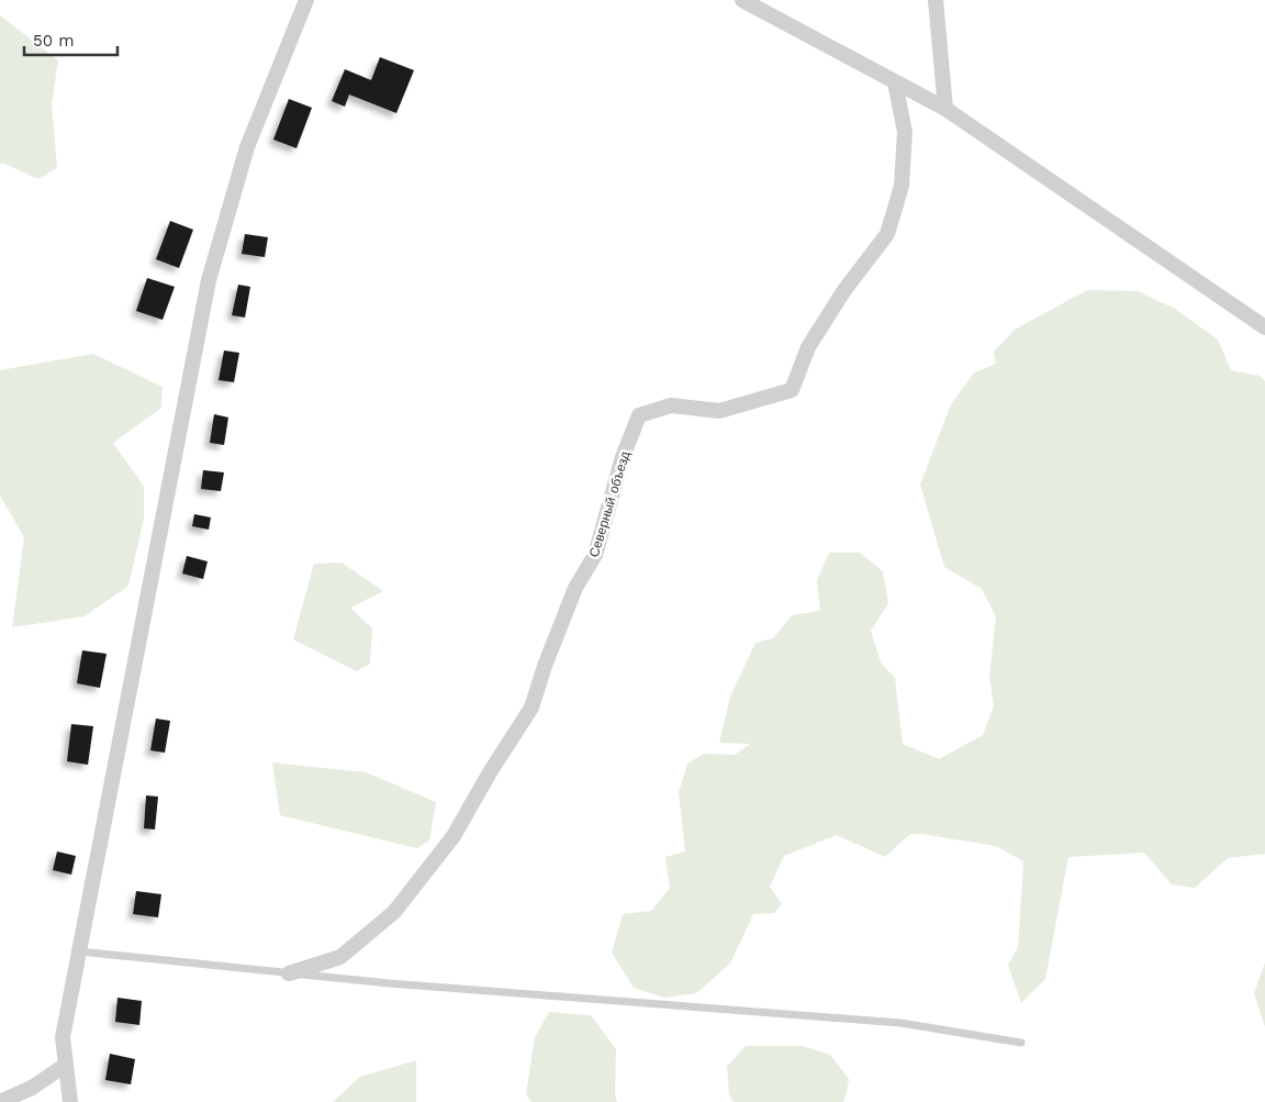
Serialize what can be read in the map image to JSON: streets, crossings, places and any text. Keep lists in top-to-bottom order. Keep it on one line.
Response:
{"streets":{"street":["Северный объезд"]},"scale_bar":"50 m"}
